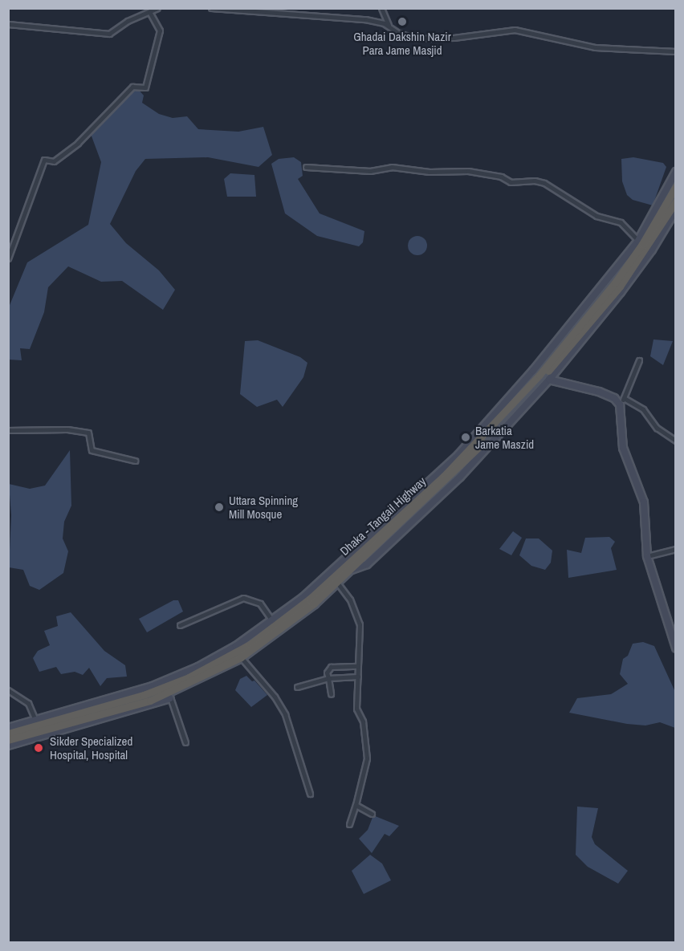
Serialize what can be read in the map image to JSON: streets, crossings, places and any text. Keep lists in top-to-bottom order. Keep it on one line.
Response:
{"streets":{"highway":["Dhaka - Tangail Highway"]},"places":["Ghadai Dakshin Nazir Para Jame Masjid","Barkatia Jame Maszid","Uttara Spinning Mill Mosque","Sikder Specialized Hospital, Hospital"]}
